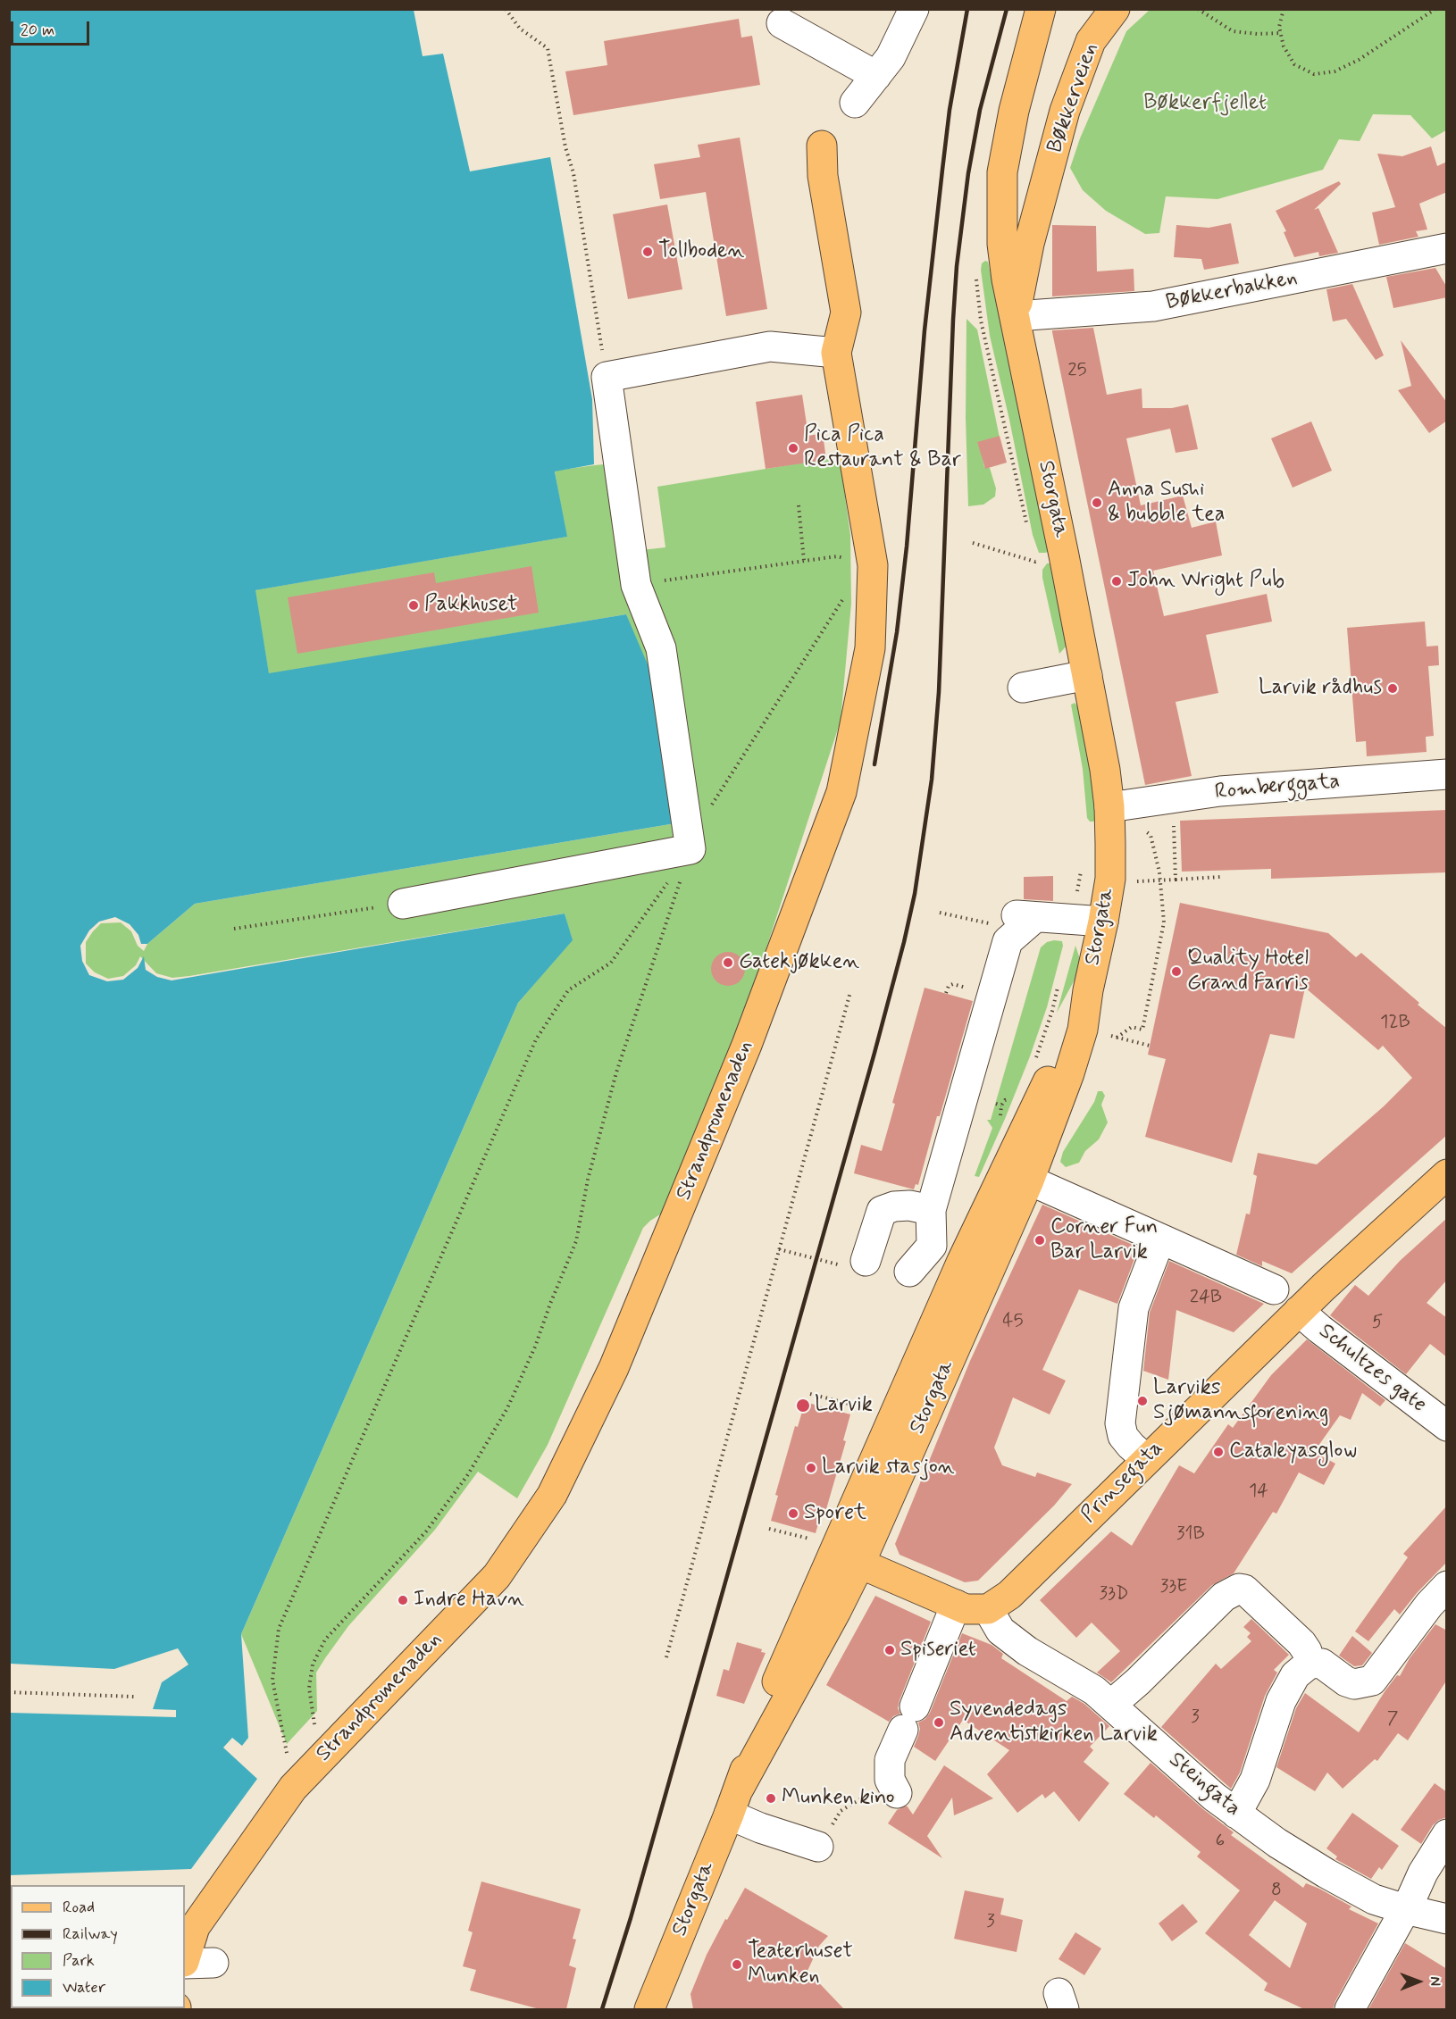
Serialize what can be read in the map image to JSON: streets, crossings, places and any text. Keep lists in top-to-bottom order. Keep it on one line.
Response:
{"streets":{"main road":["Bøkkerveien","Storgata","Strandpromenaden","Prinsegata"],"street":["Bøkkerbakken","Romberggata","Schultzes gate","Steingata"]},"crossings":[["Bøkkerveien","Bøkkerbakken"],["Bøkkerveien","Storgata"],["Bøkkerbakken","Storgata"],["Storgata","Romberggata"],["Schultzes gate","Prinsegata"],["Prinsegata","Steingata"]],"parks":["Bøkkerfjellet"],"places":["Tollboden","Pica Pica Restaurant & Bar","Anna Sushi & bubble tea","John Wright Pub","Pakkhuset","Larvik rådhus","Gatekjøkken","Quality Hotel Grand Farris","Corner Fun Bar Larvik","Larviks Sjømannsforening","Larvik","Cataleyasglow","Larvik stasjon","Sporet","Indre Havn","Spiseriet","Syvendedags Adventistkirken Larvik","Munken kino","Teaterhuset Munken"],"house_numbers":["25","12B","24B","45","5","14","31B","33E","33D","3","7","6","8","3"],"legend":["Road","Railway","Park","Water"],"scale_bar":"20 m","north":"right"}
